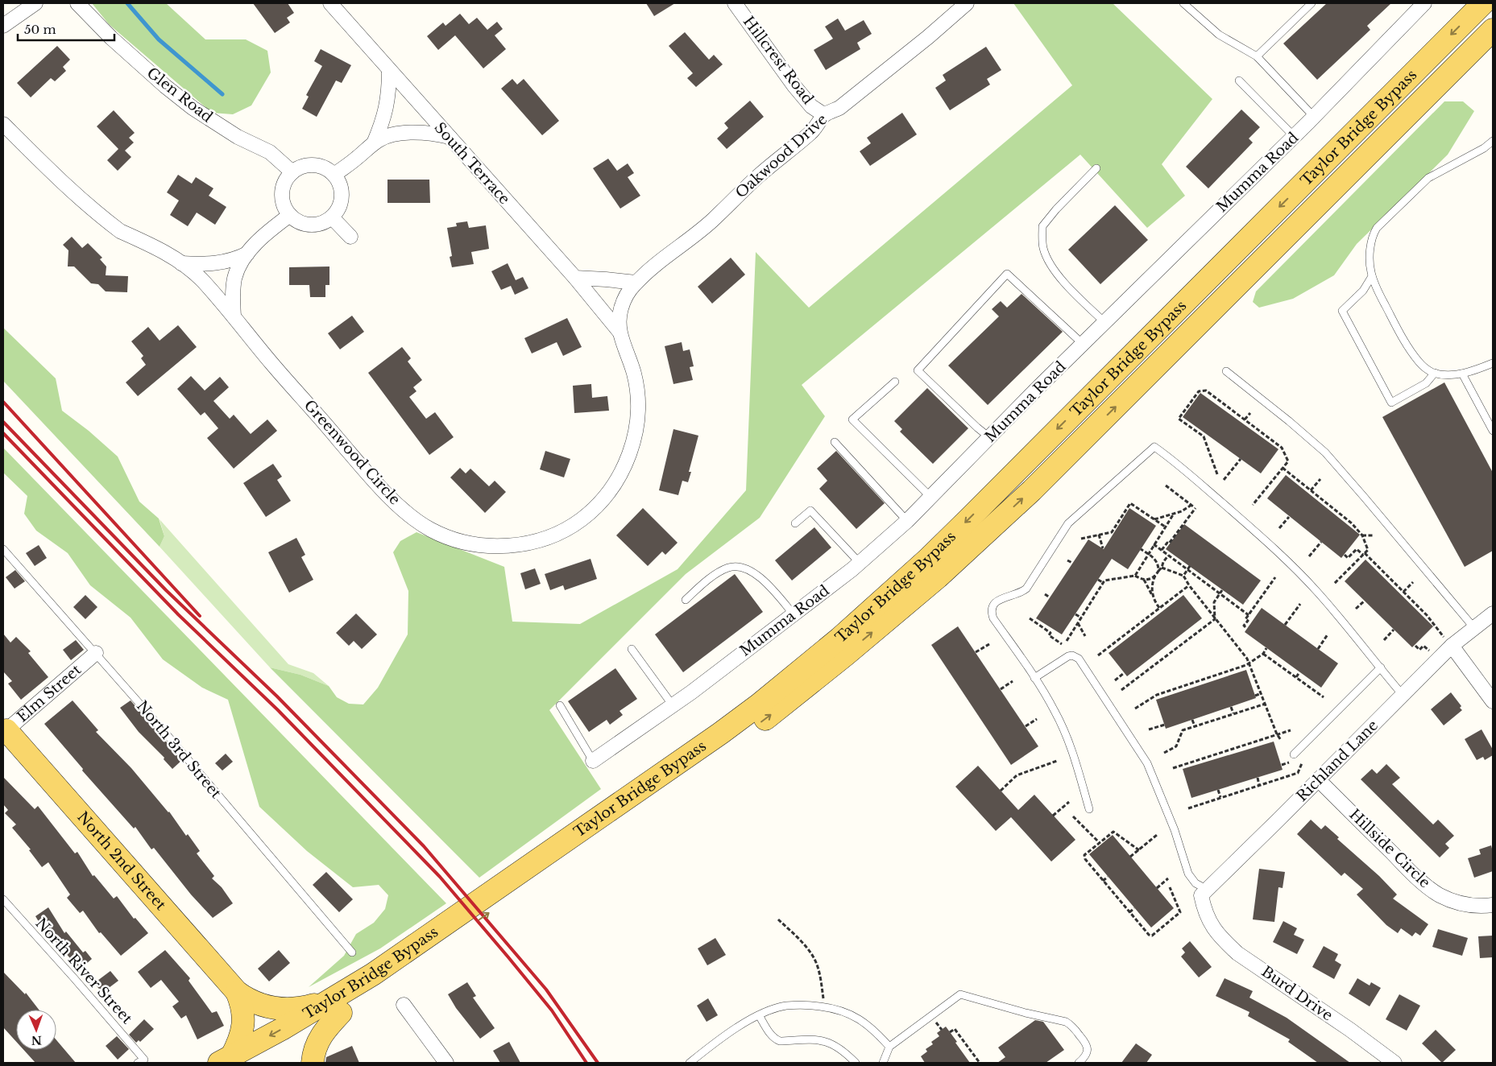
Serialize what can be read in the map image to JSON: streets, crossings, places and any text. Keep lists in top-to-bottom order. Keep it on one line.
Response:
{"streets":{"main road":["Taylor Bridge Bypass","North 2nd Street"],"street":["Hillcrest Road","Glen Road","Oakwood Drive","South Terrace","Mumma Road","Greenwood Circle","Elm Street","Richland Lane","Hillside Circle","Burd Drive"],"lane":["North 3rd Street","North River Street"]},"crossings":[["Hillcrest Road","Oakwood Drive"],["Oakwood Drive","Greenwood Circle"],["South Terrace","Greenwood Circle"],["Elm Street","North 3rd Street"],["Elm Street","North 2nd Street"],["Richland Lane","Hillside Circle"],["Richland Lane","Burd Drive"]],"scale_bar":"50 m","north":"bottom"}
